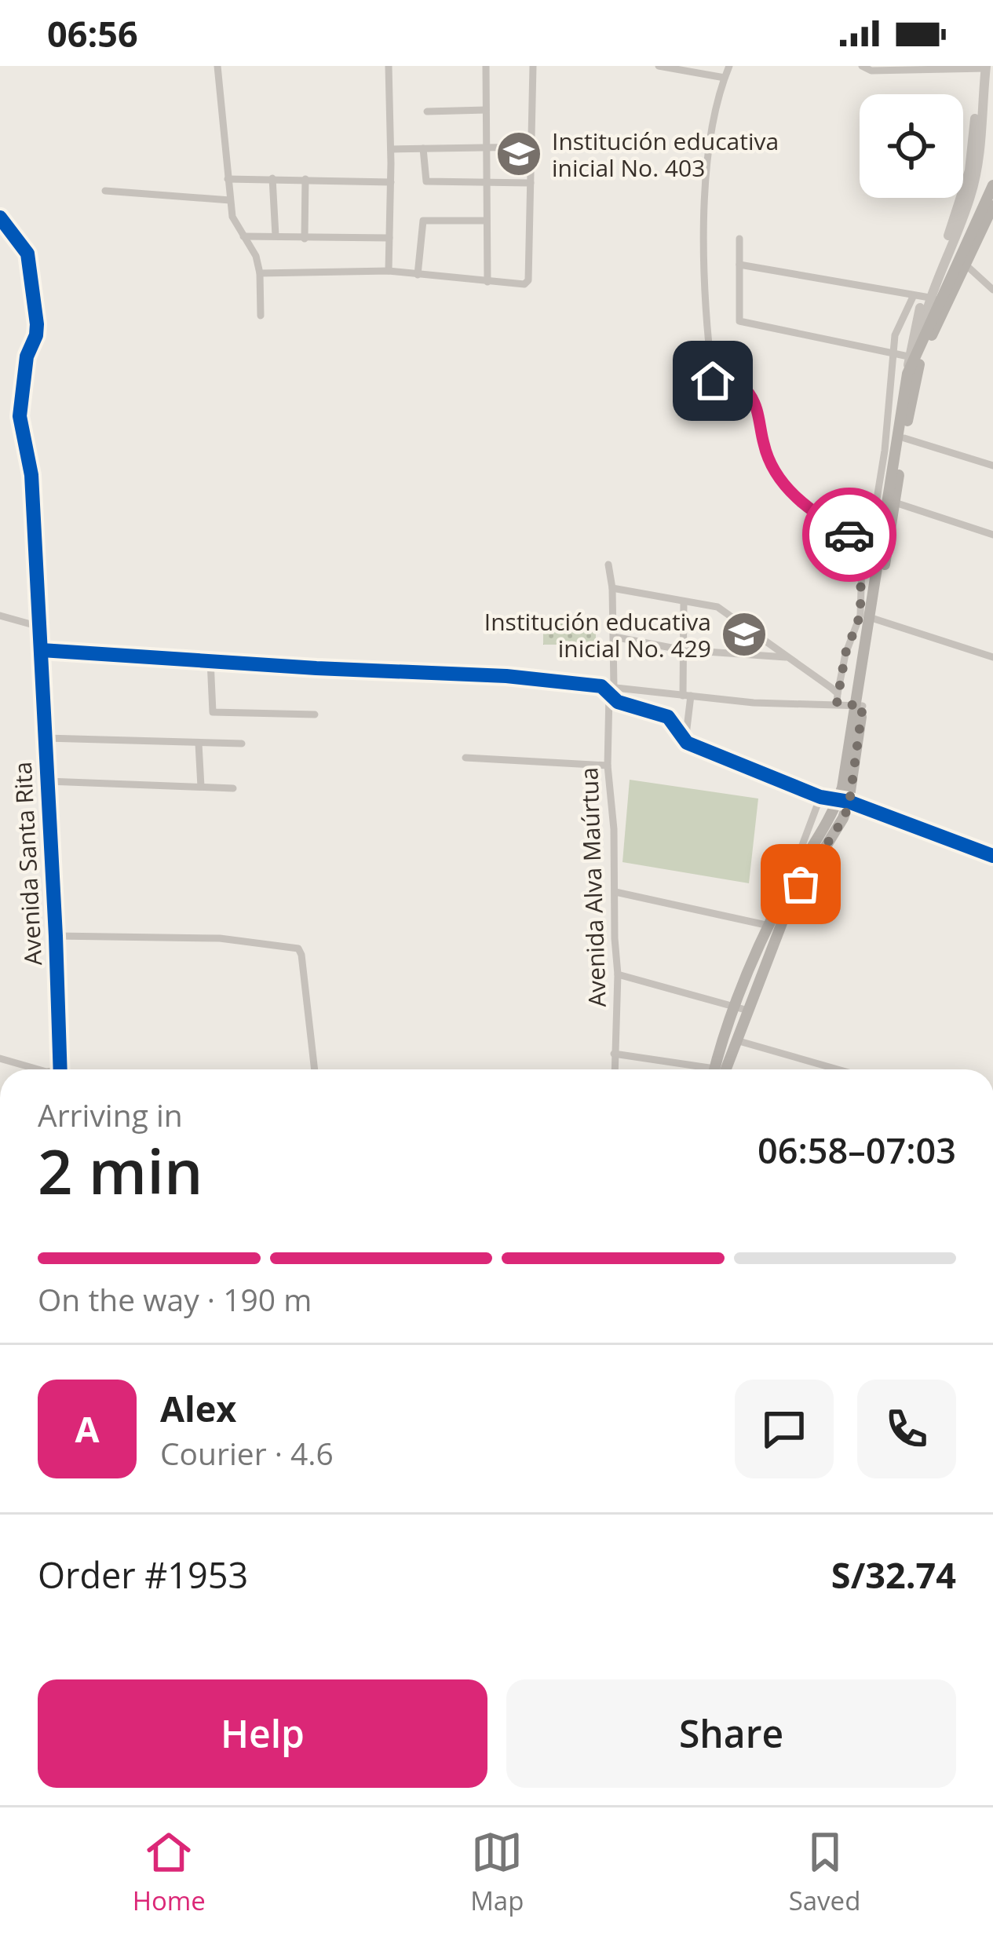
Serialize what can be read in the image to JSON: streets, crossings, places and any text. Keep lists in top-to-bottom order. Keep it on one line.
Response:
{"streets":{"street":["Avenida Santa Rita","Avenida Alva Maúrtua"]},"places":{"school or university":["Institución educativa inicial No. 403","Institución educativa inicial No. 429"]},"page":{"status":"06:56","heading":["2 min","Arriving in","06:58–07:03"],"panel":["Alex","Courier · 4.6","Order #1953","S/32.74"],"bar":"On the way · 190 m","round":"A","buttons":["Help","Share"],"tabs":["Home","Map","Saved"]}}
